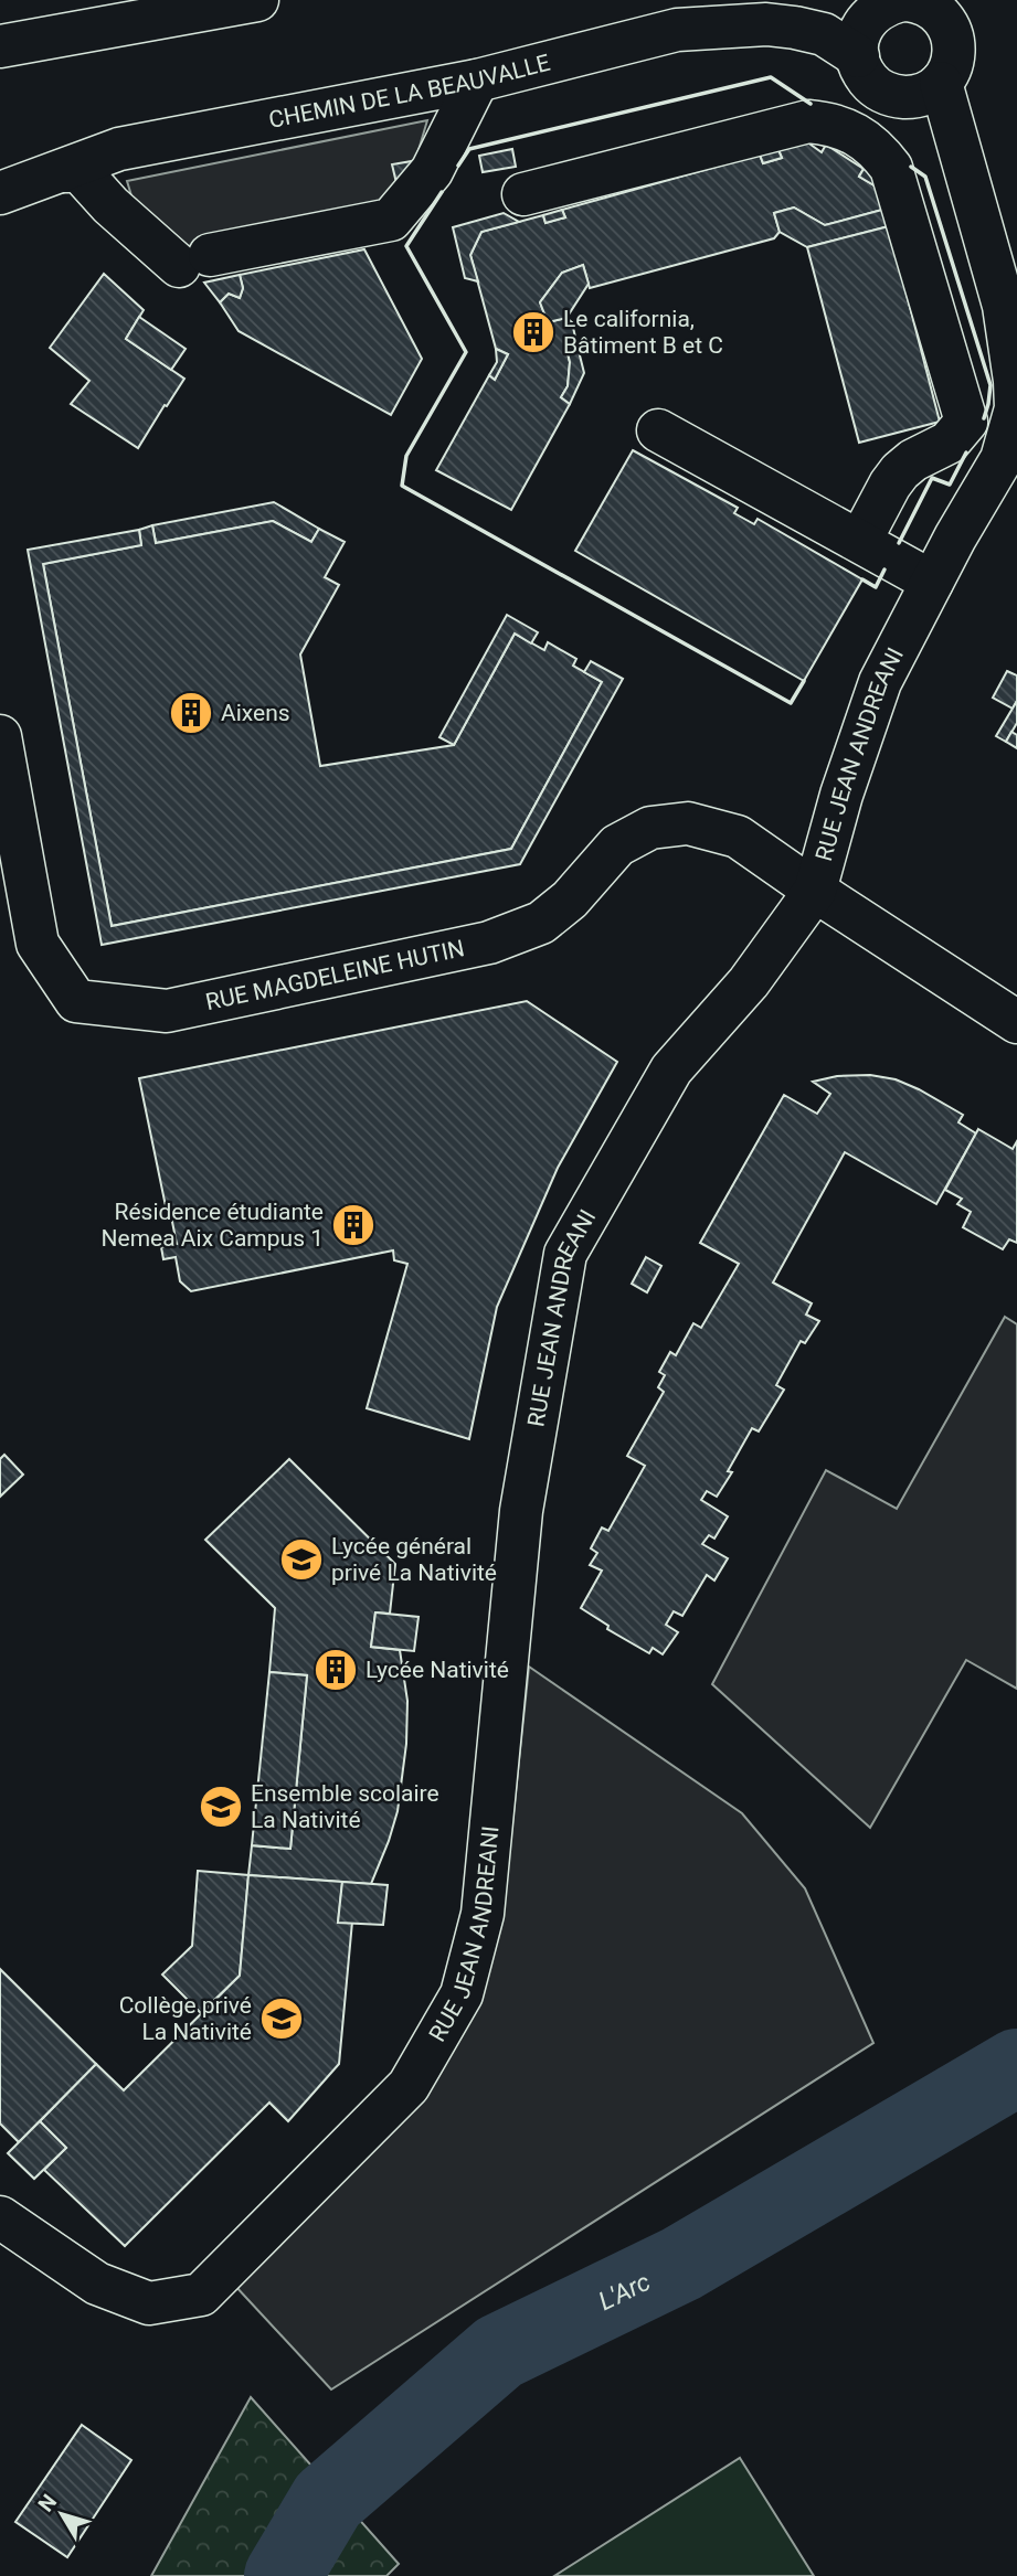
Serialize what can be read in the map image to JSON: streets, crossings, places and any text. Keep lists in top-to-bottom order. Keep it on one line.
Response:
{"streets":{"main road":["CHEMIN DE LA BEAUVALLE","RUE JEAN ANDREANI","RUE MAGDELEINE HUTIN"]},"crossings":[["CHEMIN DE LA BEAUVALLE","RUE JEAN ANDREANI"],["RUE JEAN ANDREANI","RUE MAGDELEINE HUTIN"]],"water":["L'Arc"],"places":{"building":["Le california, Bâtiment B et C","Aixens","Résidence étudiante Nemea Aix Campus 1","Lycée Nativité"],"school or university":["Lycée général privé La Nativité","Ensemble scolaire La Nativité","Collège privé La Nativité"]},"north":"top left"}
